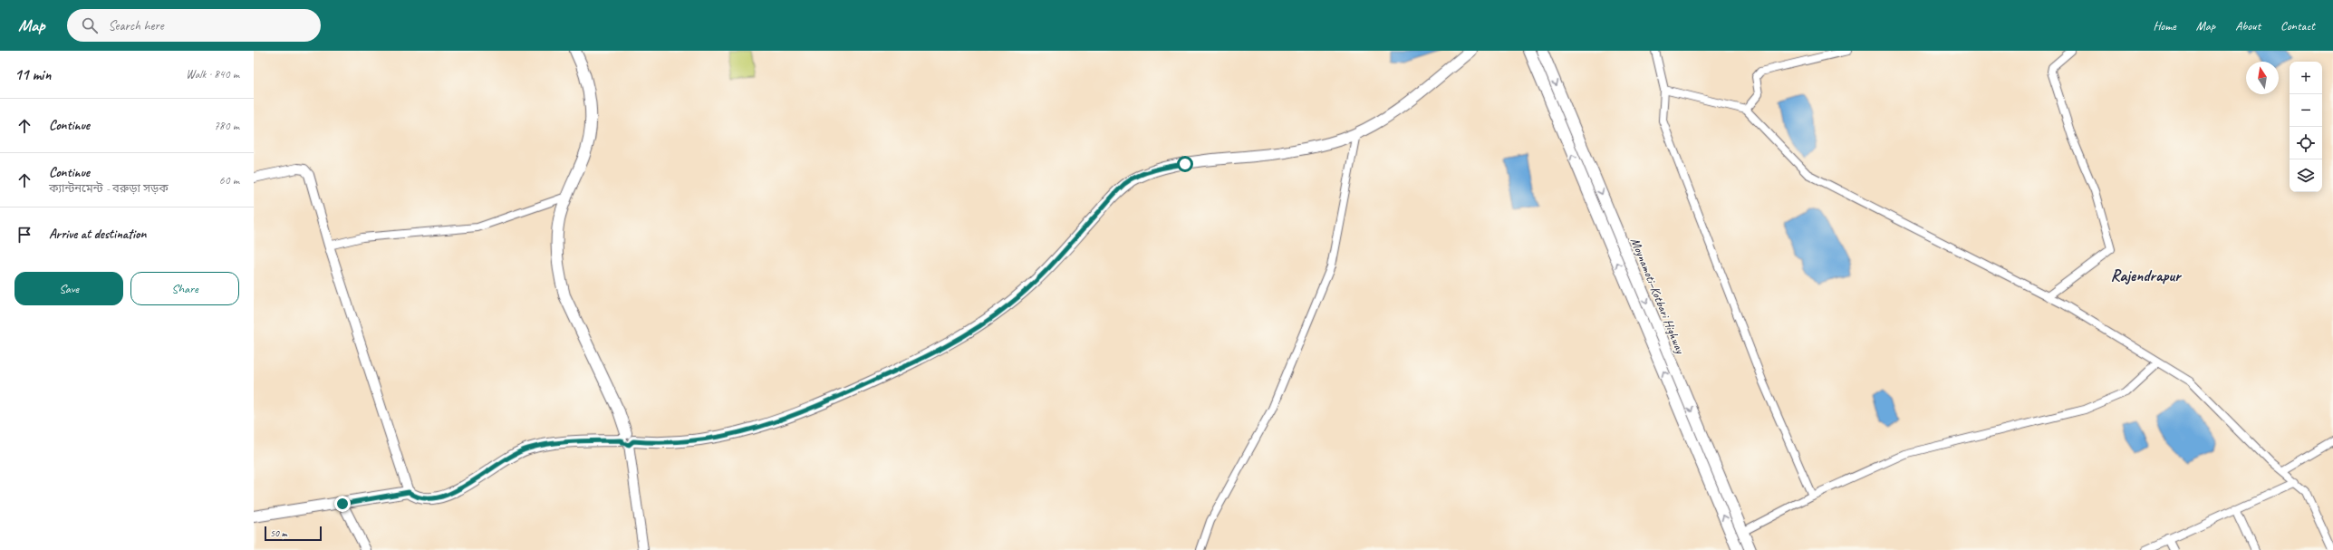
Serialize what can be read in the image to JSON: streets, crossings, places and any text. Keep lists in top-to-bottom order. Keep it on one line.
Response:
{"streets":{"main road":["Moynamoti–Kotbari Highway"]},"districts":["Rajendrapur"],"scale_bar":"50 m","north":"top","page":{"header":"Map","search":"Search here","nav":["Home","Map","About","Contact"],"heading":["11 min","Walk · 840 m"],"map_buttons":["+","−"],"list":[["Continue","780 m"],["Continue","ক্যান্টনমেন্ট - বরুড়া সড়ক","60 m"],"Arrive at destination"],"buttons":["Save","Share"],"scale":"50 m"}}
